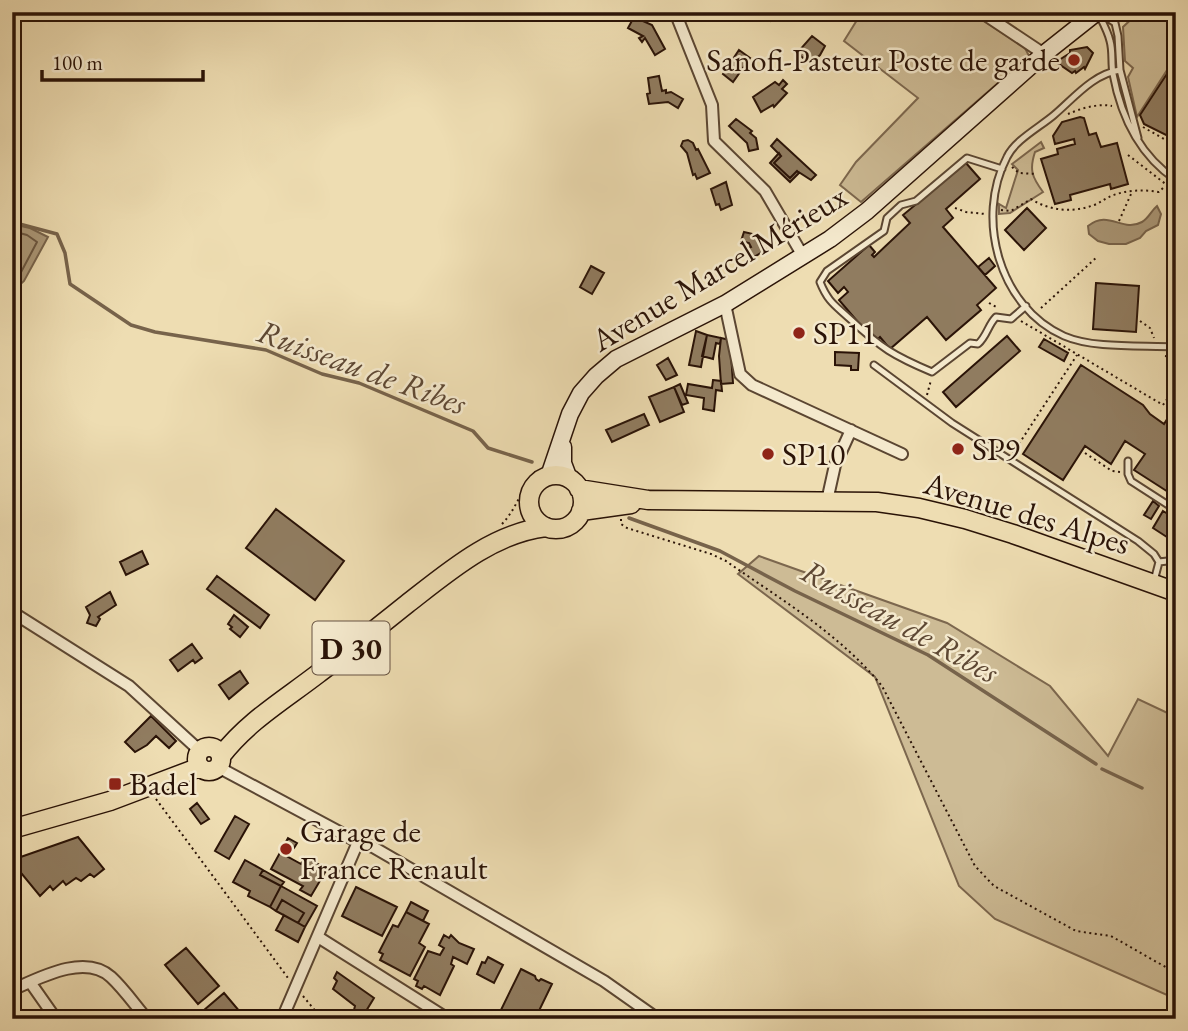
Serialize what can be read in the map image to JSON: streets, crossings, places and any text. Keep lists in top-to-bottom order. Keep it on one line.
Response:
{"streets":{"main road":["Avenue Marcel Mérieux","Avenue des Alpes","D 30"]},"crossings":[["Avenue Marcel Mérieux","Avenue des Alpes"],["Avenue Marcel Mérieux","D 30"],["Avenue des Alpes","D 30"]],"water":["Ruisseau de Ribes"],"places":{"other":["Sanofi-Pasteur Poste de garde","SP11","SP9","SP10","Garage de France Renault"],"transit":["Badel"]},"scale_bar":"100 m"}
